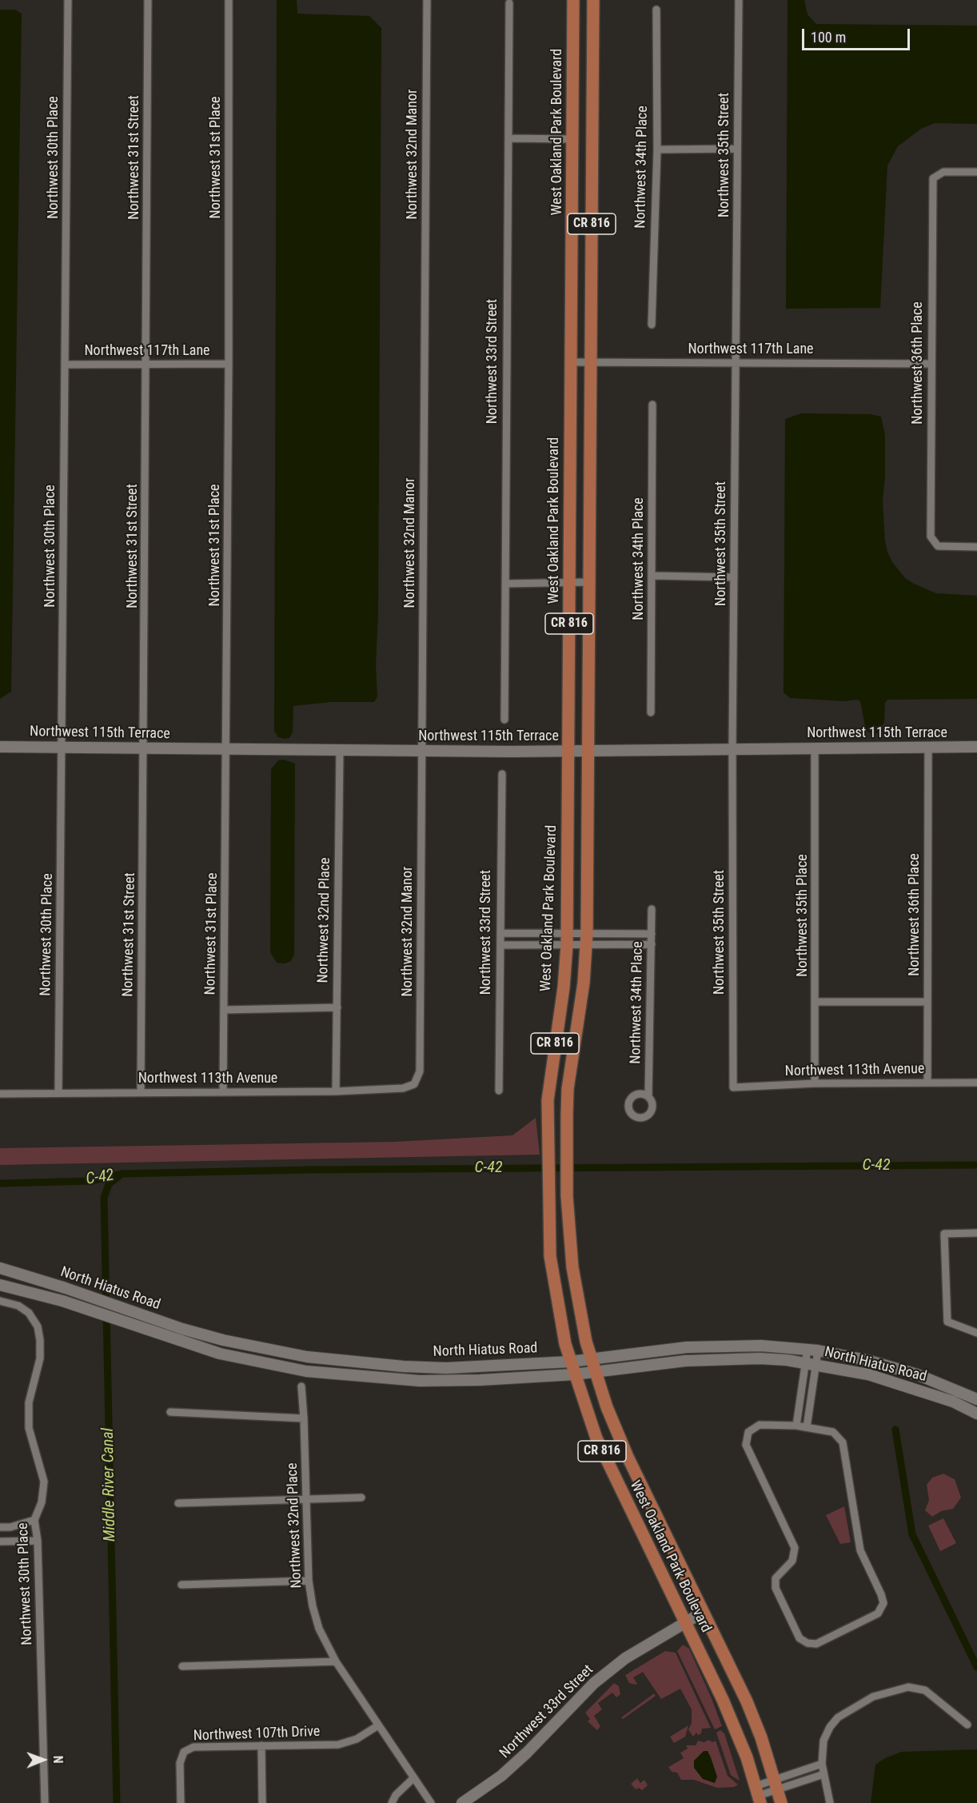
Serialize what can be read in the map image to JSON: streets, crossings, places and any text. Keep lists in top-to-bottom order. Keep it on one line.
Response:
{"streets":{"main road":["West Oakland Park Boulevard","CR 816","Northwest 33rd Street","Northwest 115th Terrace","North Hiatus Road"],"street":["Northwest 32nd Manor","Northwest 35th Street","Northwest 30th Place","Northwest 31st Street","Northwest 31st Place","Northwest 34th Place","Northwest 117th Lane","Northwest 36th Place","Northwest 35th Place","Northwest 32nd Place","Northwest 113th Avenue","Northwest 107th Drive"]},"crossings":[["West Oakland Park Boulevard","Northwest 117th Lane"],["West Oakland Park Boulevard","Northwest 33rd Street"],["West Oakland Park Boulevard","Northwest 115th Terrace"],["West Oakland Park Boulevard","North Hiatus Road"],["Northwest 32nd Manor","Northwest 115th Terrace"],["Northwest 32nd Manor","Northwest 113th Avenue"],["Northwest 35th Street","Northwest 117th Lane"],["Northwest 35th Street","Northwest 115th Terrace"],["Northwest 35th Street","Northwest 113th Avenue"],["Northwest 30th Place","Northwest 117th Lane"],["Northwest 30th Place","Northwest 115th Terrace"],["Northwest 30th Place","Northwest 113th Avenue"],["Northwest 31st Street","Northwest 117th Lane"],["Northwest 31st Street","Northwest 115th Terrace"],["Northwest 31st Street","Northwest 113th Avenue"],["Northwest 31st Place","Northwest 117th Lane"],["Northwest 31st Place","Northwest 115th Terrace"],["Northwest 31st Place","Northwest 113th Avenue"],["Northwest 117th Lane","Northwest 36th Place"],["Northwest 36th Place","Northwest 115th Terrace"],["Northwest 36th Place","Northwest 113th Avenue"],["Northwest 115th Terrace","Northwest 35th Place"],["Northwest 115th Terrace","Northwest 32nd Place"],["Northwest 35th Place","Northwest 113th Avenue"],["Northwest 32nd Place","Northwest 113th Avenue"],["Northwest 32nd Place","Northwest 107th Drive"]],"water":["C-42","Middle River Canal"],"scale_bar":"100 m","north":"right"}
